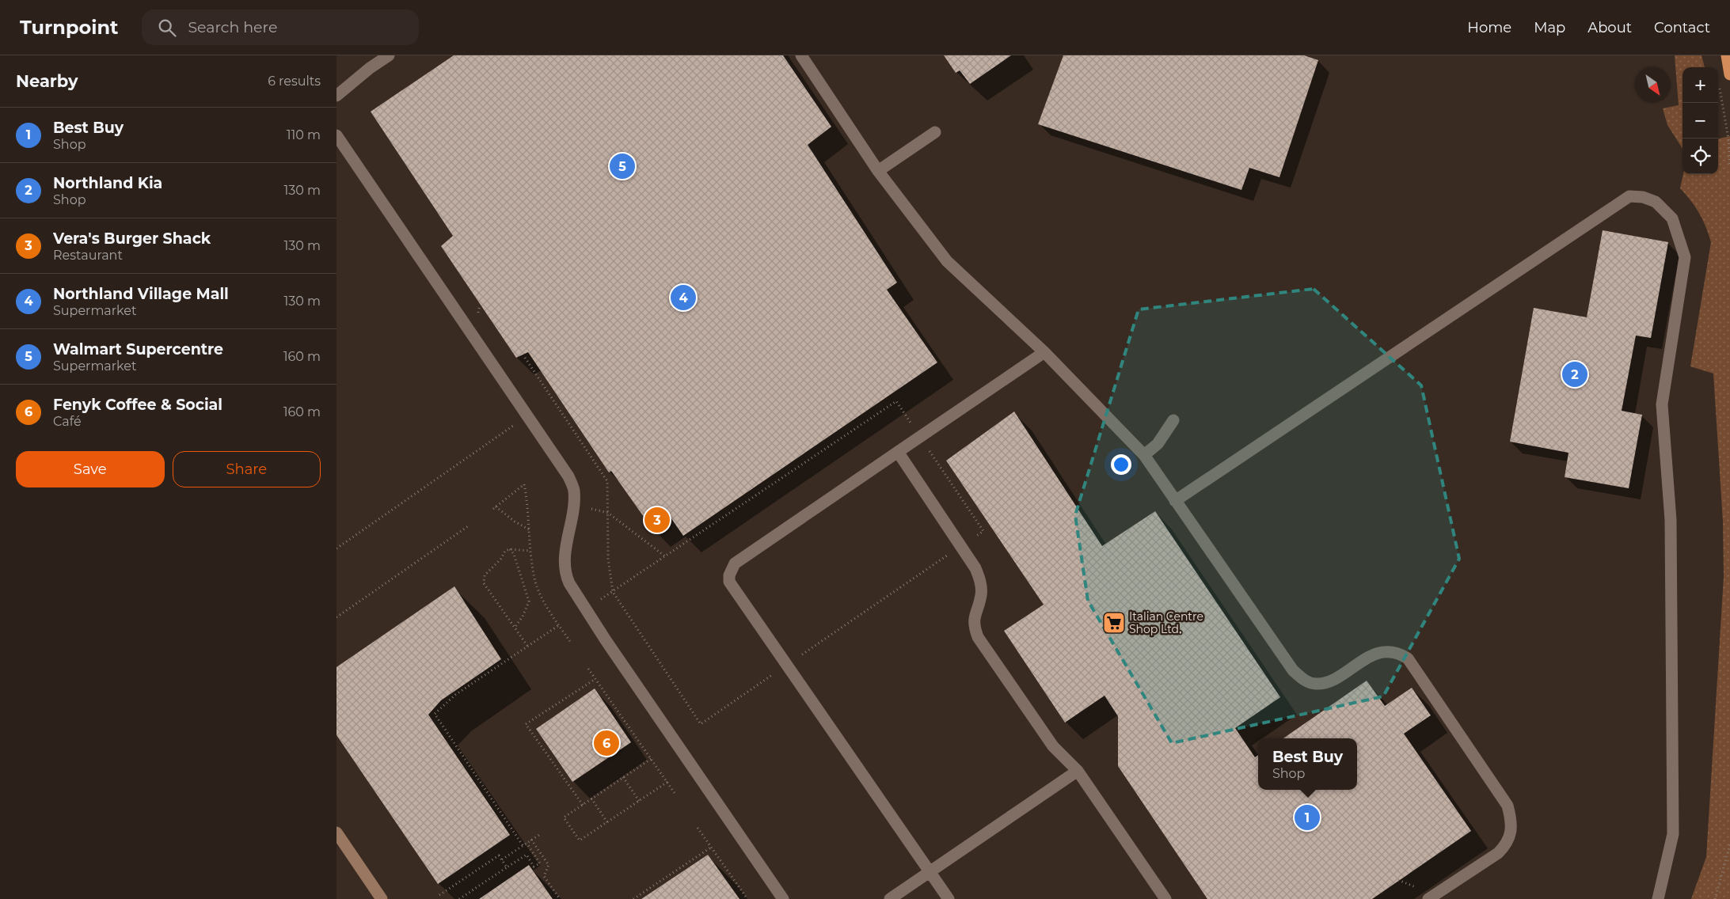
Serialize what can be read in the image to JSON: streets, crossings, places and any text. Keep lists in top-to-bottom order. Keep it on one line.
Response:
{"places":{"supermarket":["Italian Centre Shop Ltd."]},"north":"bottom right","page":{"header":"Turnpoint","search":"Search here","nav":["Home","Map","About","Contact"],"heading":["Nearby","6 results"],"map_buttons":["+","−"],"list":[{"mark":"1","name":"Best Buy","note":"Shop","value":"110 m"},{"mark":"2","name":"Northland Kia","note":"Shop","value":"130 m"},{"mark":"3","name":"Vera's Burger Shack","note":"Restaurant","value":"130 m"},{"mark":"4","name":"Northland Village Mall","note":"Supermarket","value":"130 m"},{"mark":"5","name":"Walmart Supercentre","note":"Supermarket","value":"160 m"},{"mark":"6","name":"Fenyk Coffee & Social","note":"Café","value":"160 m"}],"pins":["5","4","2","3","6","1"],"buttons":["Save","Share"],"popup":["Best Buy","Shop"]}}
